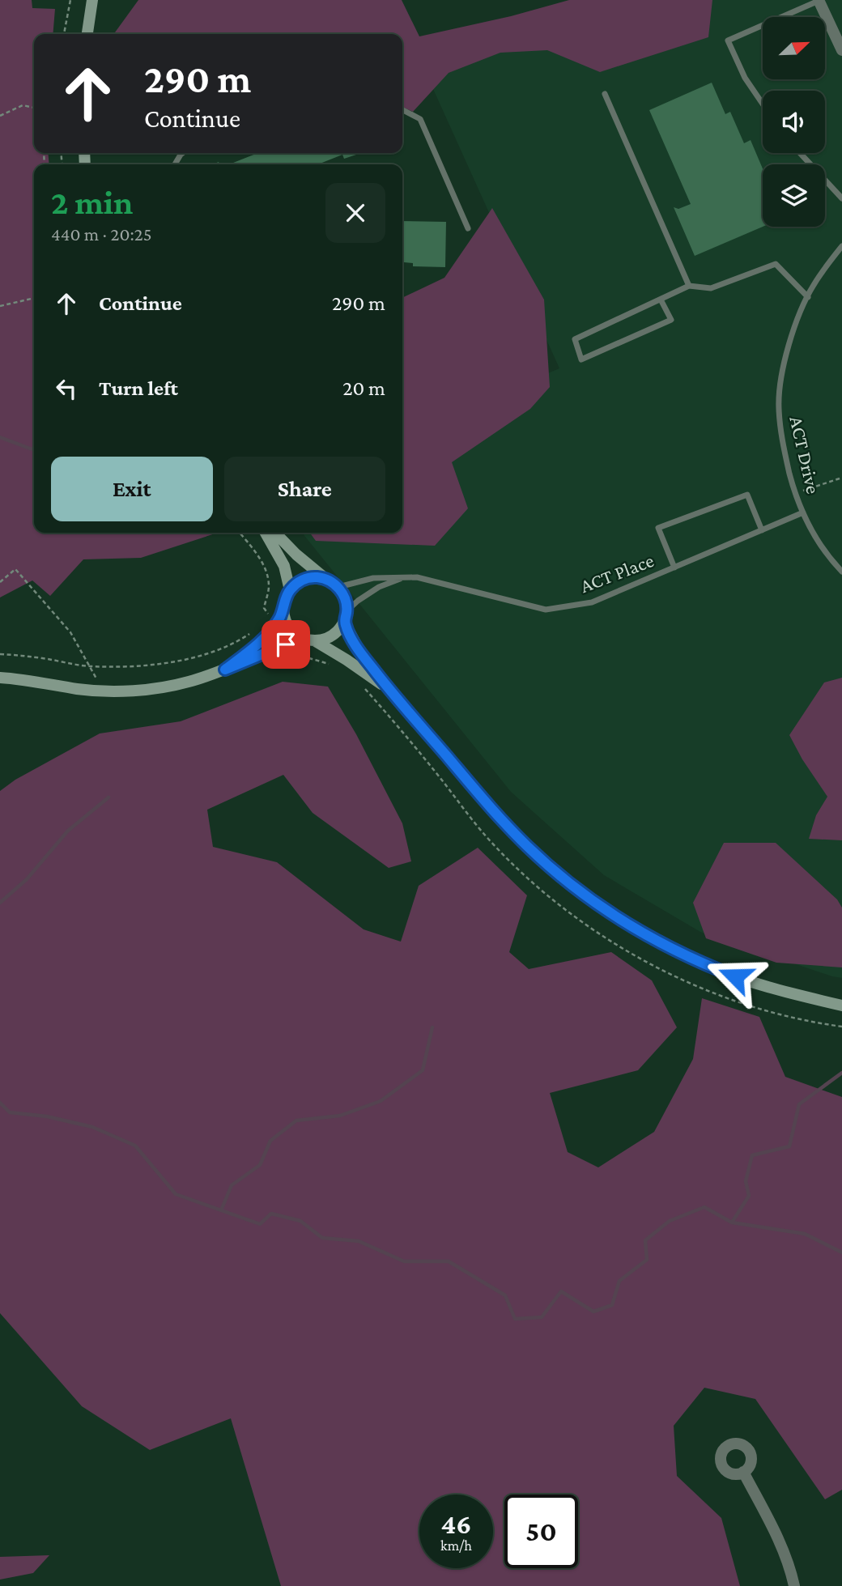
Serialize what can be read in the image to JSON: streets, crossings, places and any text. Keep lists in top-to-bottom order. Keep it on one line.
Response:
{"streets":{"lane":["ACT Drive","ACT Place"]},"crossings":[["ACT Drive","ACT Place"]],"north":"top right","page":{"turn":["290 m","Continue"],"heading":["2 min","440 m · 20:25"],"list":[{"name":"Continue","value":"290 m"},{"name":"Turn left","value":"20 m"}],"buttons":["Exit","Share"],"speed":"46 km/h","limit":"50"}}
